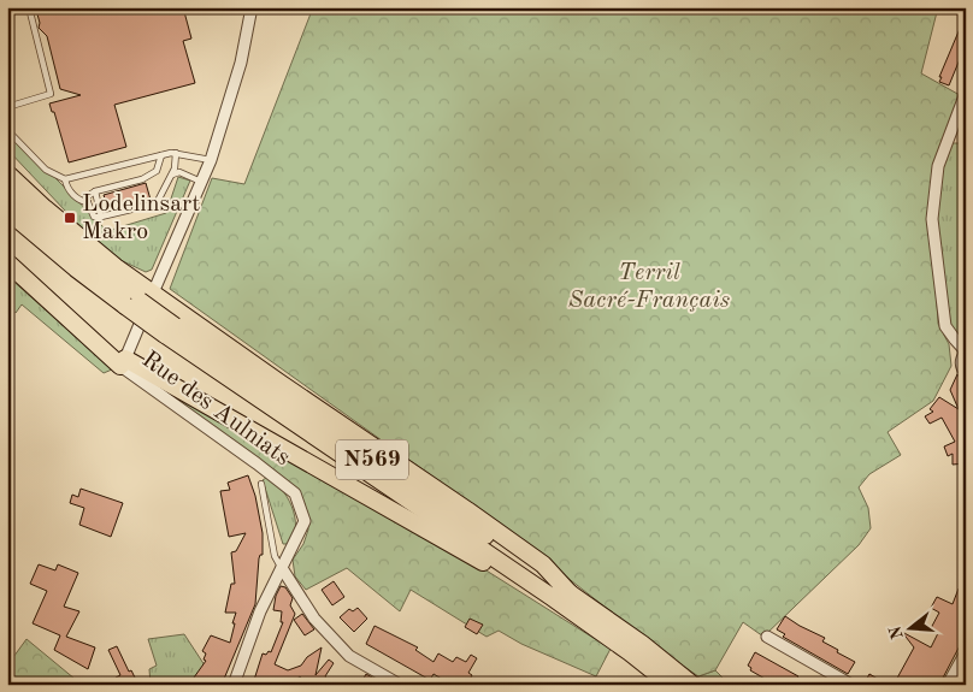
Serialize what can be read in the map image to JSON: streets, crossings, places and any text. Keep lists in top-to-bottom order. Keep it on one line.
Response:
{"streets":{"highway":["N569"],"street":["Rue des Aulniats"]},"parks":["Terril Sacré-Français"],"places":{"transit":["Lodelinsart Makro"]},"north":"left"}
